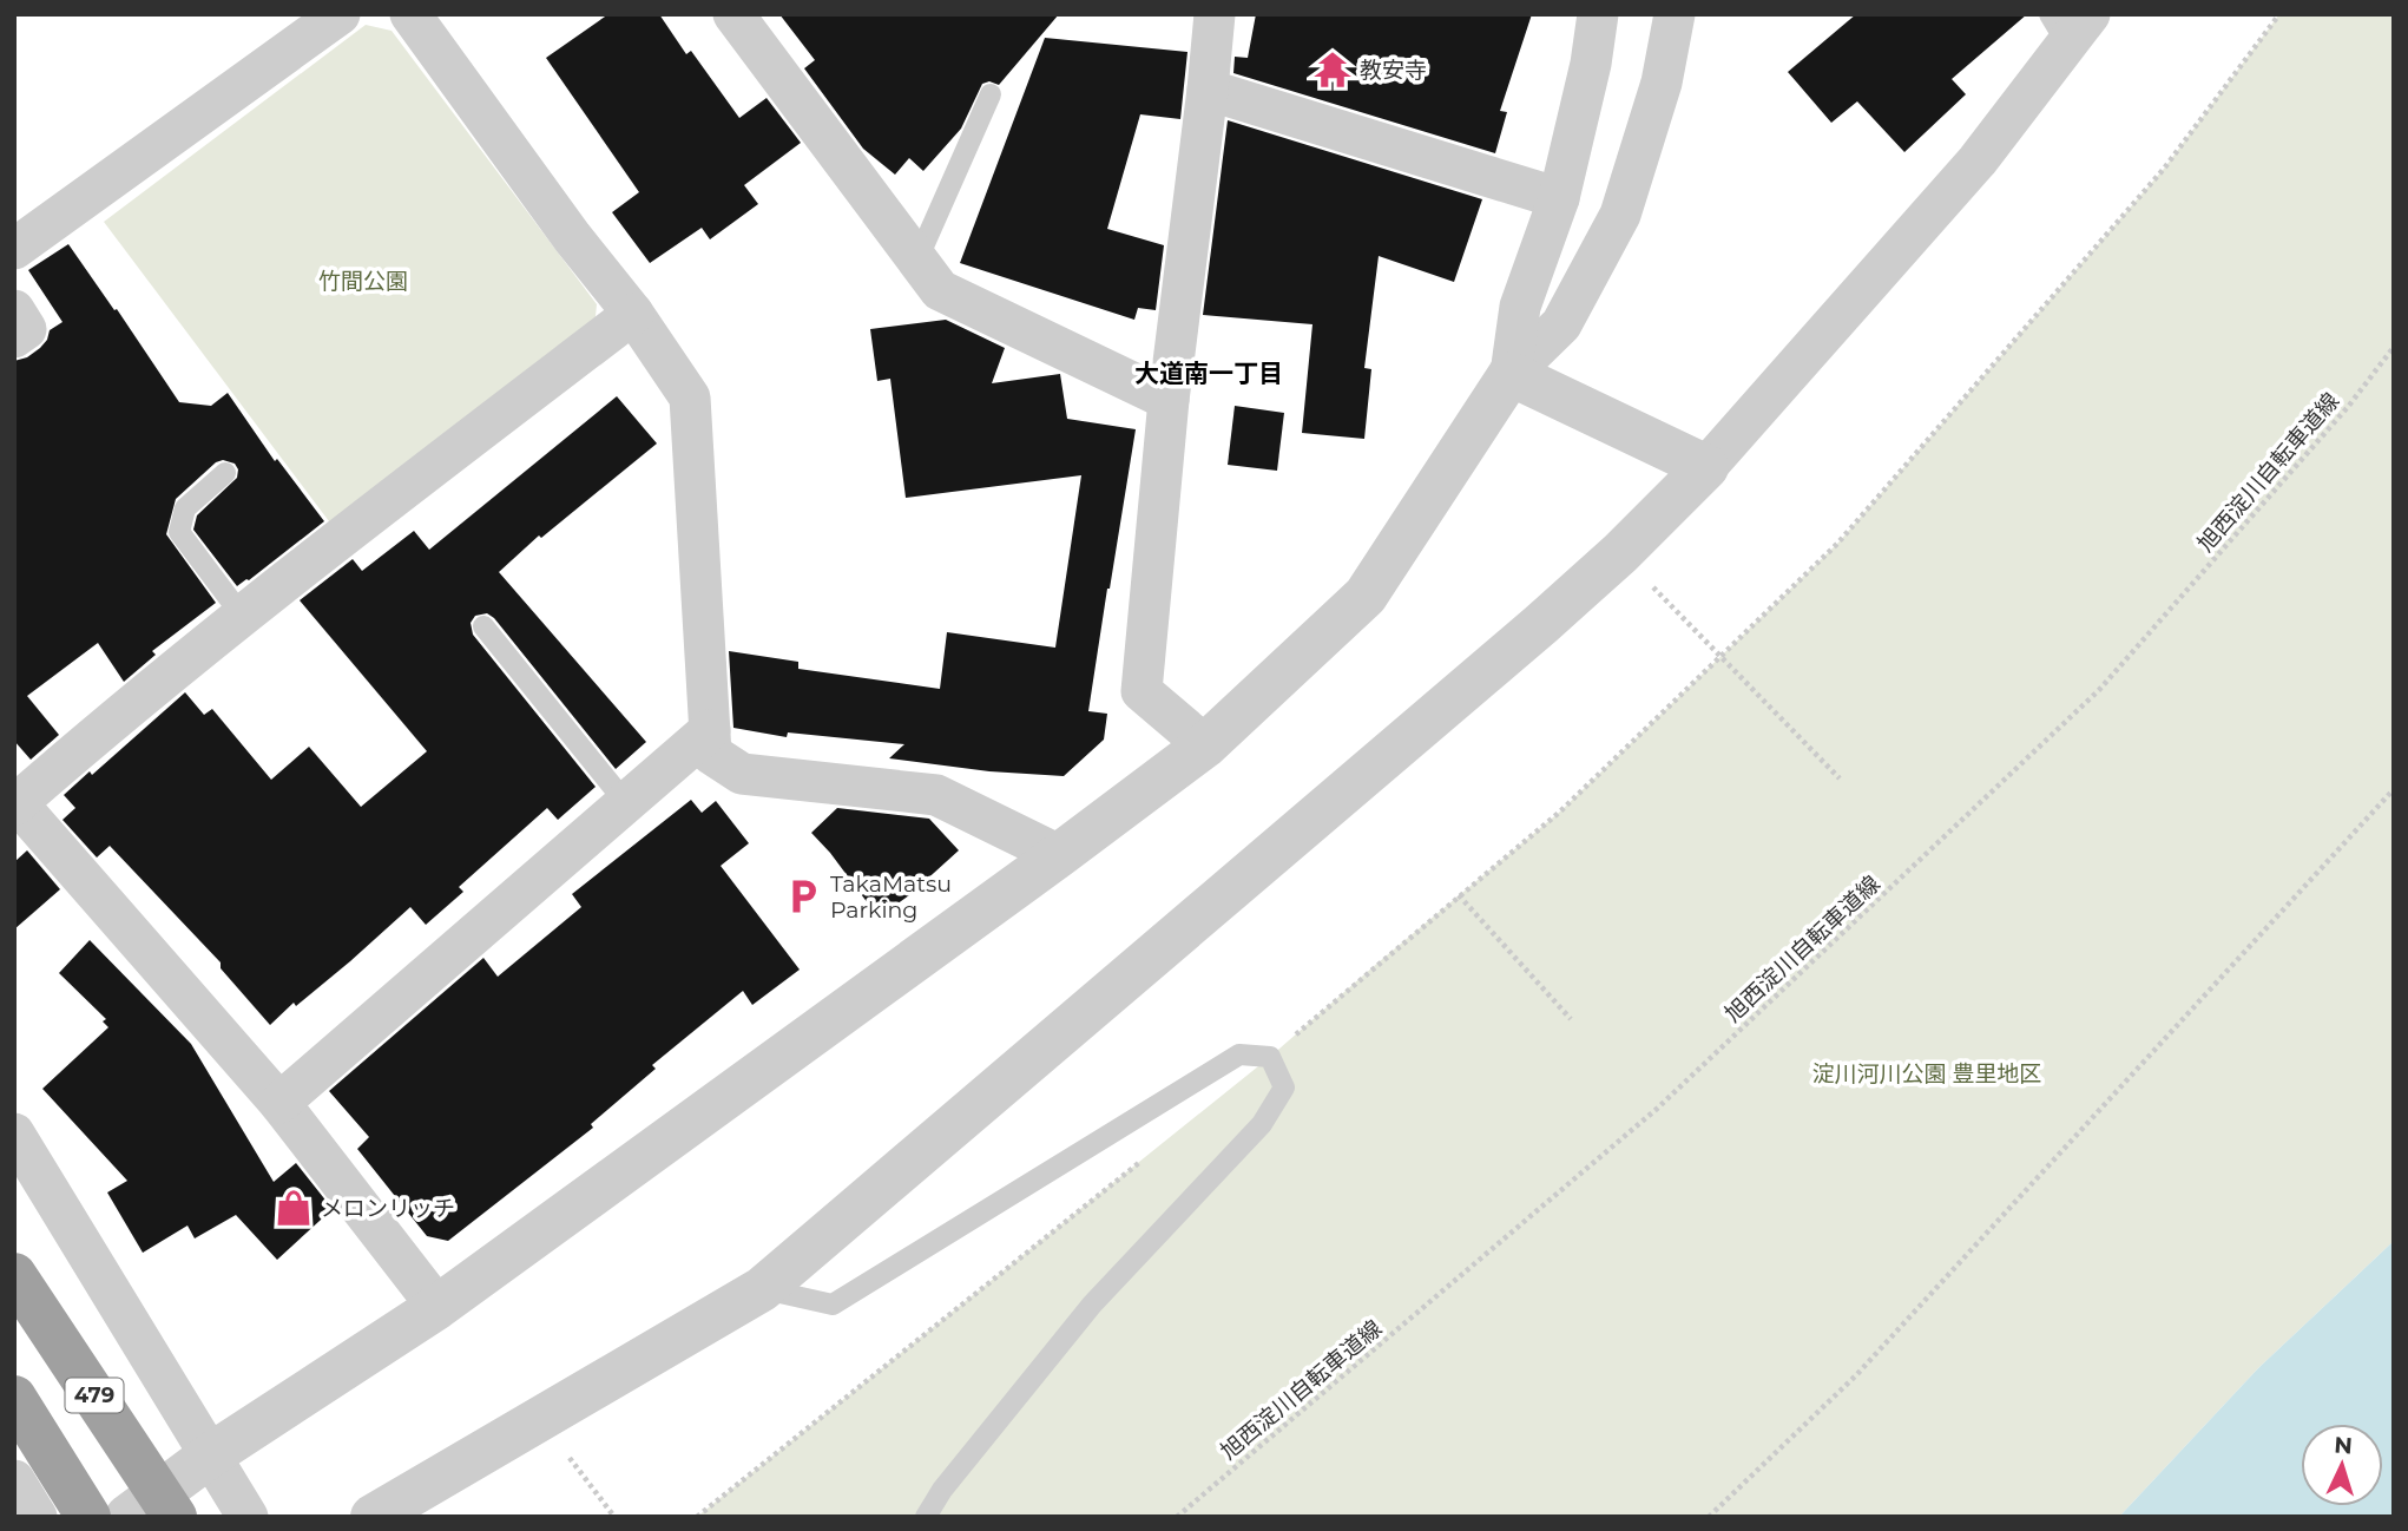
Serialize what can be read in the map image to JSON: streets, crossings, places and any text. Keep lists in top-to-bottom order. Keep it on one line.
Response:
{"streets":{"highway":["479"],"path":["旭西淀川自転車道線"]},"districts":["大道南一丁目"],"parks":["竹間公園","淀川河川公園 豊里地区"],"places":{"temple":["教安寺"],"parking":["TakaMatsu Parking"],"shop":["メロンリッチ"]},"north":"top"}
